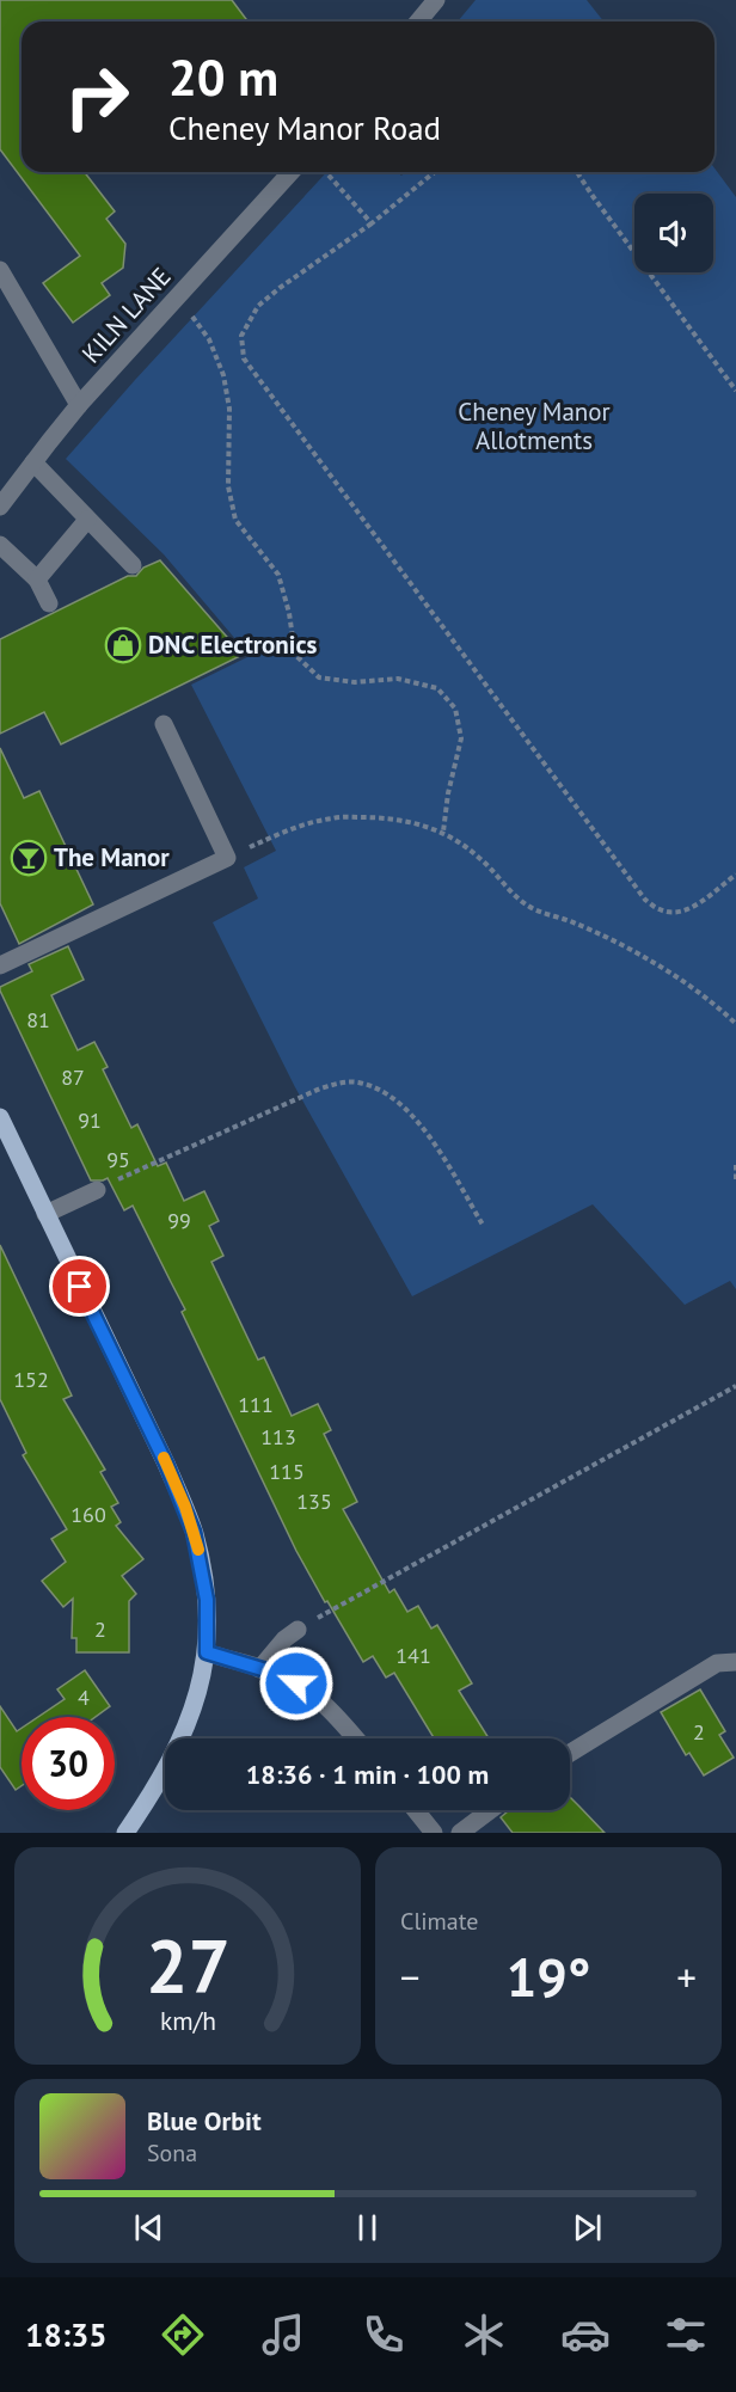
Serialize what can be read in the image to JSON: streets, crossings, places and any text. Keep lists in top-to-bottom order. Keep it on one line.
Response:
{"streets":{"street":["KILN LANE"]},"parks":["Cheney Manor Allotments"],"places":{"shop":["DNC Electronics"],"bar":["The Manor"]},"house_numbers":["81","87","91","95","99","152","111","113","115","135","160","2","141","4","2"],"page":{"turn":["20 m","Cheney Manor Road"],"limit":"30","trip":"18:36 · 1 min · 100 m","tile":"Climate","heat":["−","19°","+"],"song":["Blue Orbit","Sona"],"tabs":"18:35","gauge":["27","km/h"]}}
